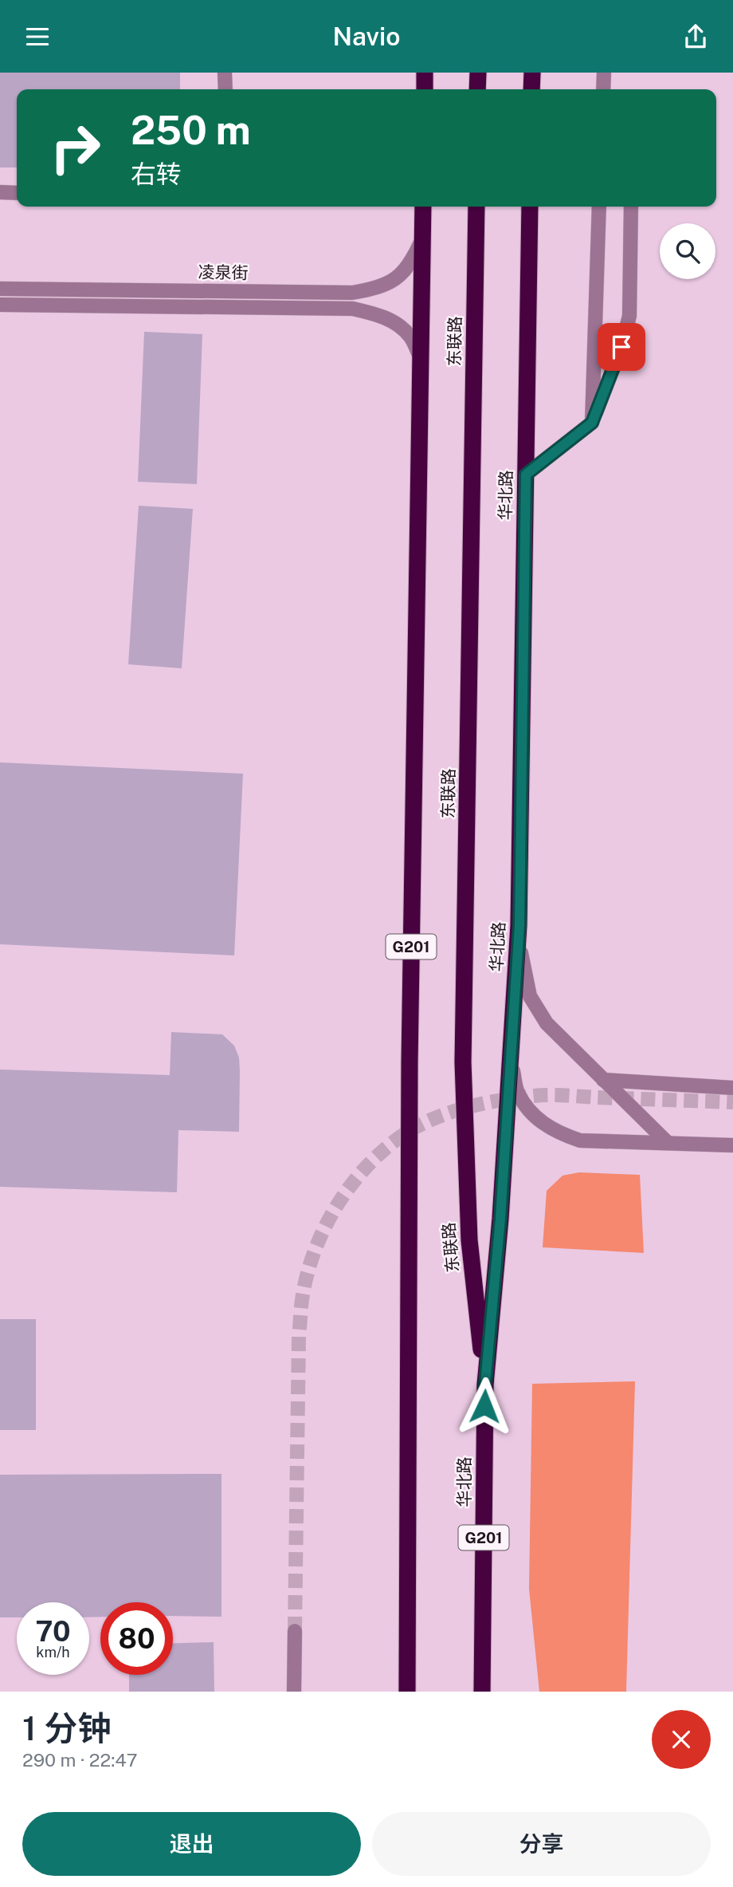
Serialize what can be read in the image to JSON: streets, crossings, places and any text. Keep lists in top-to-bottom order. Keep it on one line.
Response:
{"streets":{"highway":["东联路","华北路","G201"],"street":["凌泉街"]},"crossings":[["凌泉街","G201"],["东联路","华北路"]],"page":{"header":"Navio","turn":["250 m","右转"],"speed":"70 km/h","limit":"80","heading":["1 分钟","290 m · 22:47"],"buttons":["退出","分享"]}}
